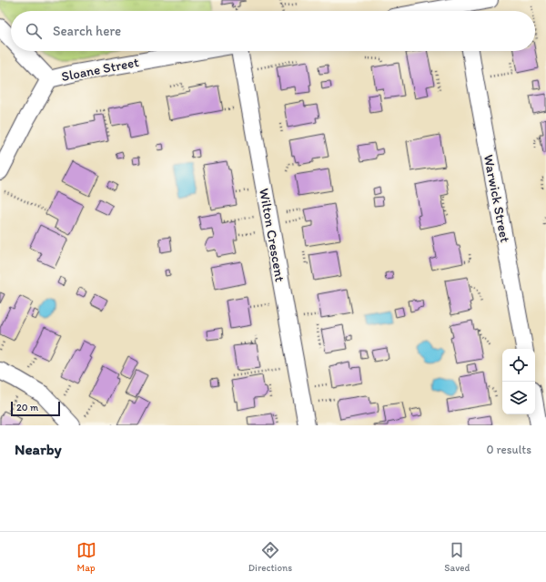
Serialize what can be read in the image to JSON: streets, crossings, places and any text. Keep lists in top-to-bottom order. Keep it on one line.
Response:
{"streets":{"street":["Sloane Street","Warwick Street","Wilton Crescent"]},"scale_bar":"20 m","page":{"search":"Search here","scale":"20 m","heading":["Nearby","0 results"],"nav":["Map","Directions","Saved"]}}
